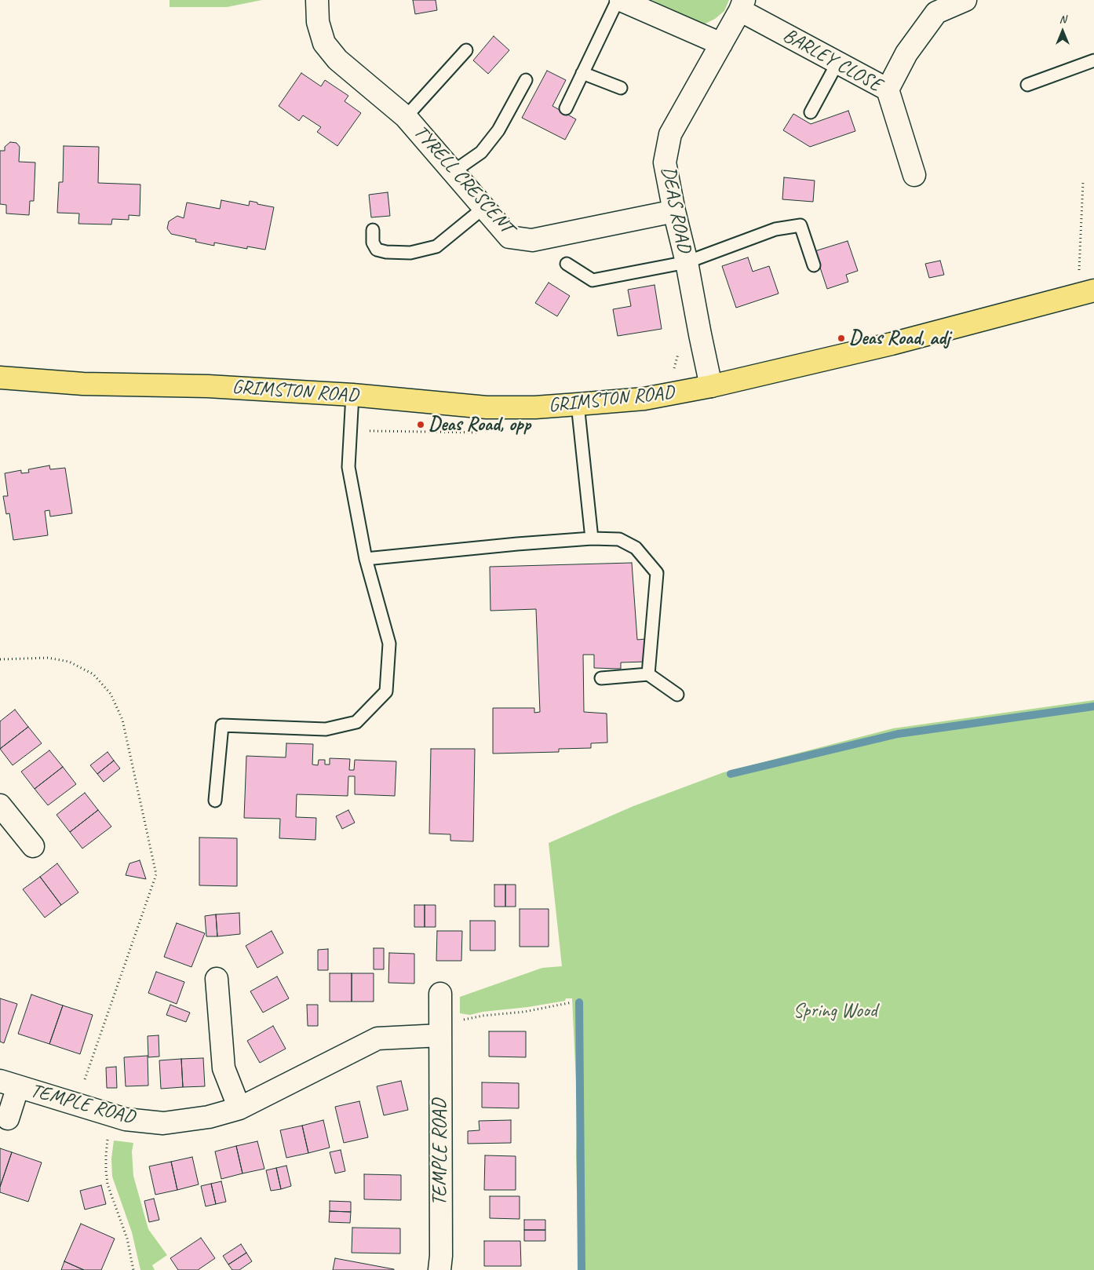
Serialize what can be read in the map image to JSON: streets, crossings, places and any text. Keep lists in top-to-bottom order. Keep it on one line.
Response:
{"streets":{"main road":["GRIMSTON ROAD"],"street":["BARLEY CLOSE","TYRELL CRESCENT","DEAS ROAD","TEMPLE ROAD"]},"crossings":[["BARLEY CLOSE","DEAS ROAD"],["TYRELL CRESCENT","DEAS ROAD"],["DEAS ROAD","GRIMSTON ROAD"]],"parks":["Spring Wood"],"places":["Deas Road, adj","Deas Road, opp"],"north":"top"}
